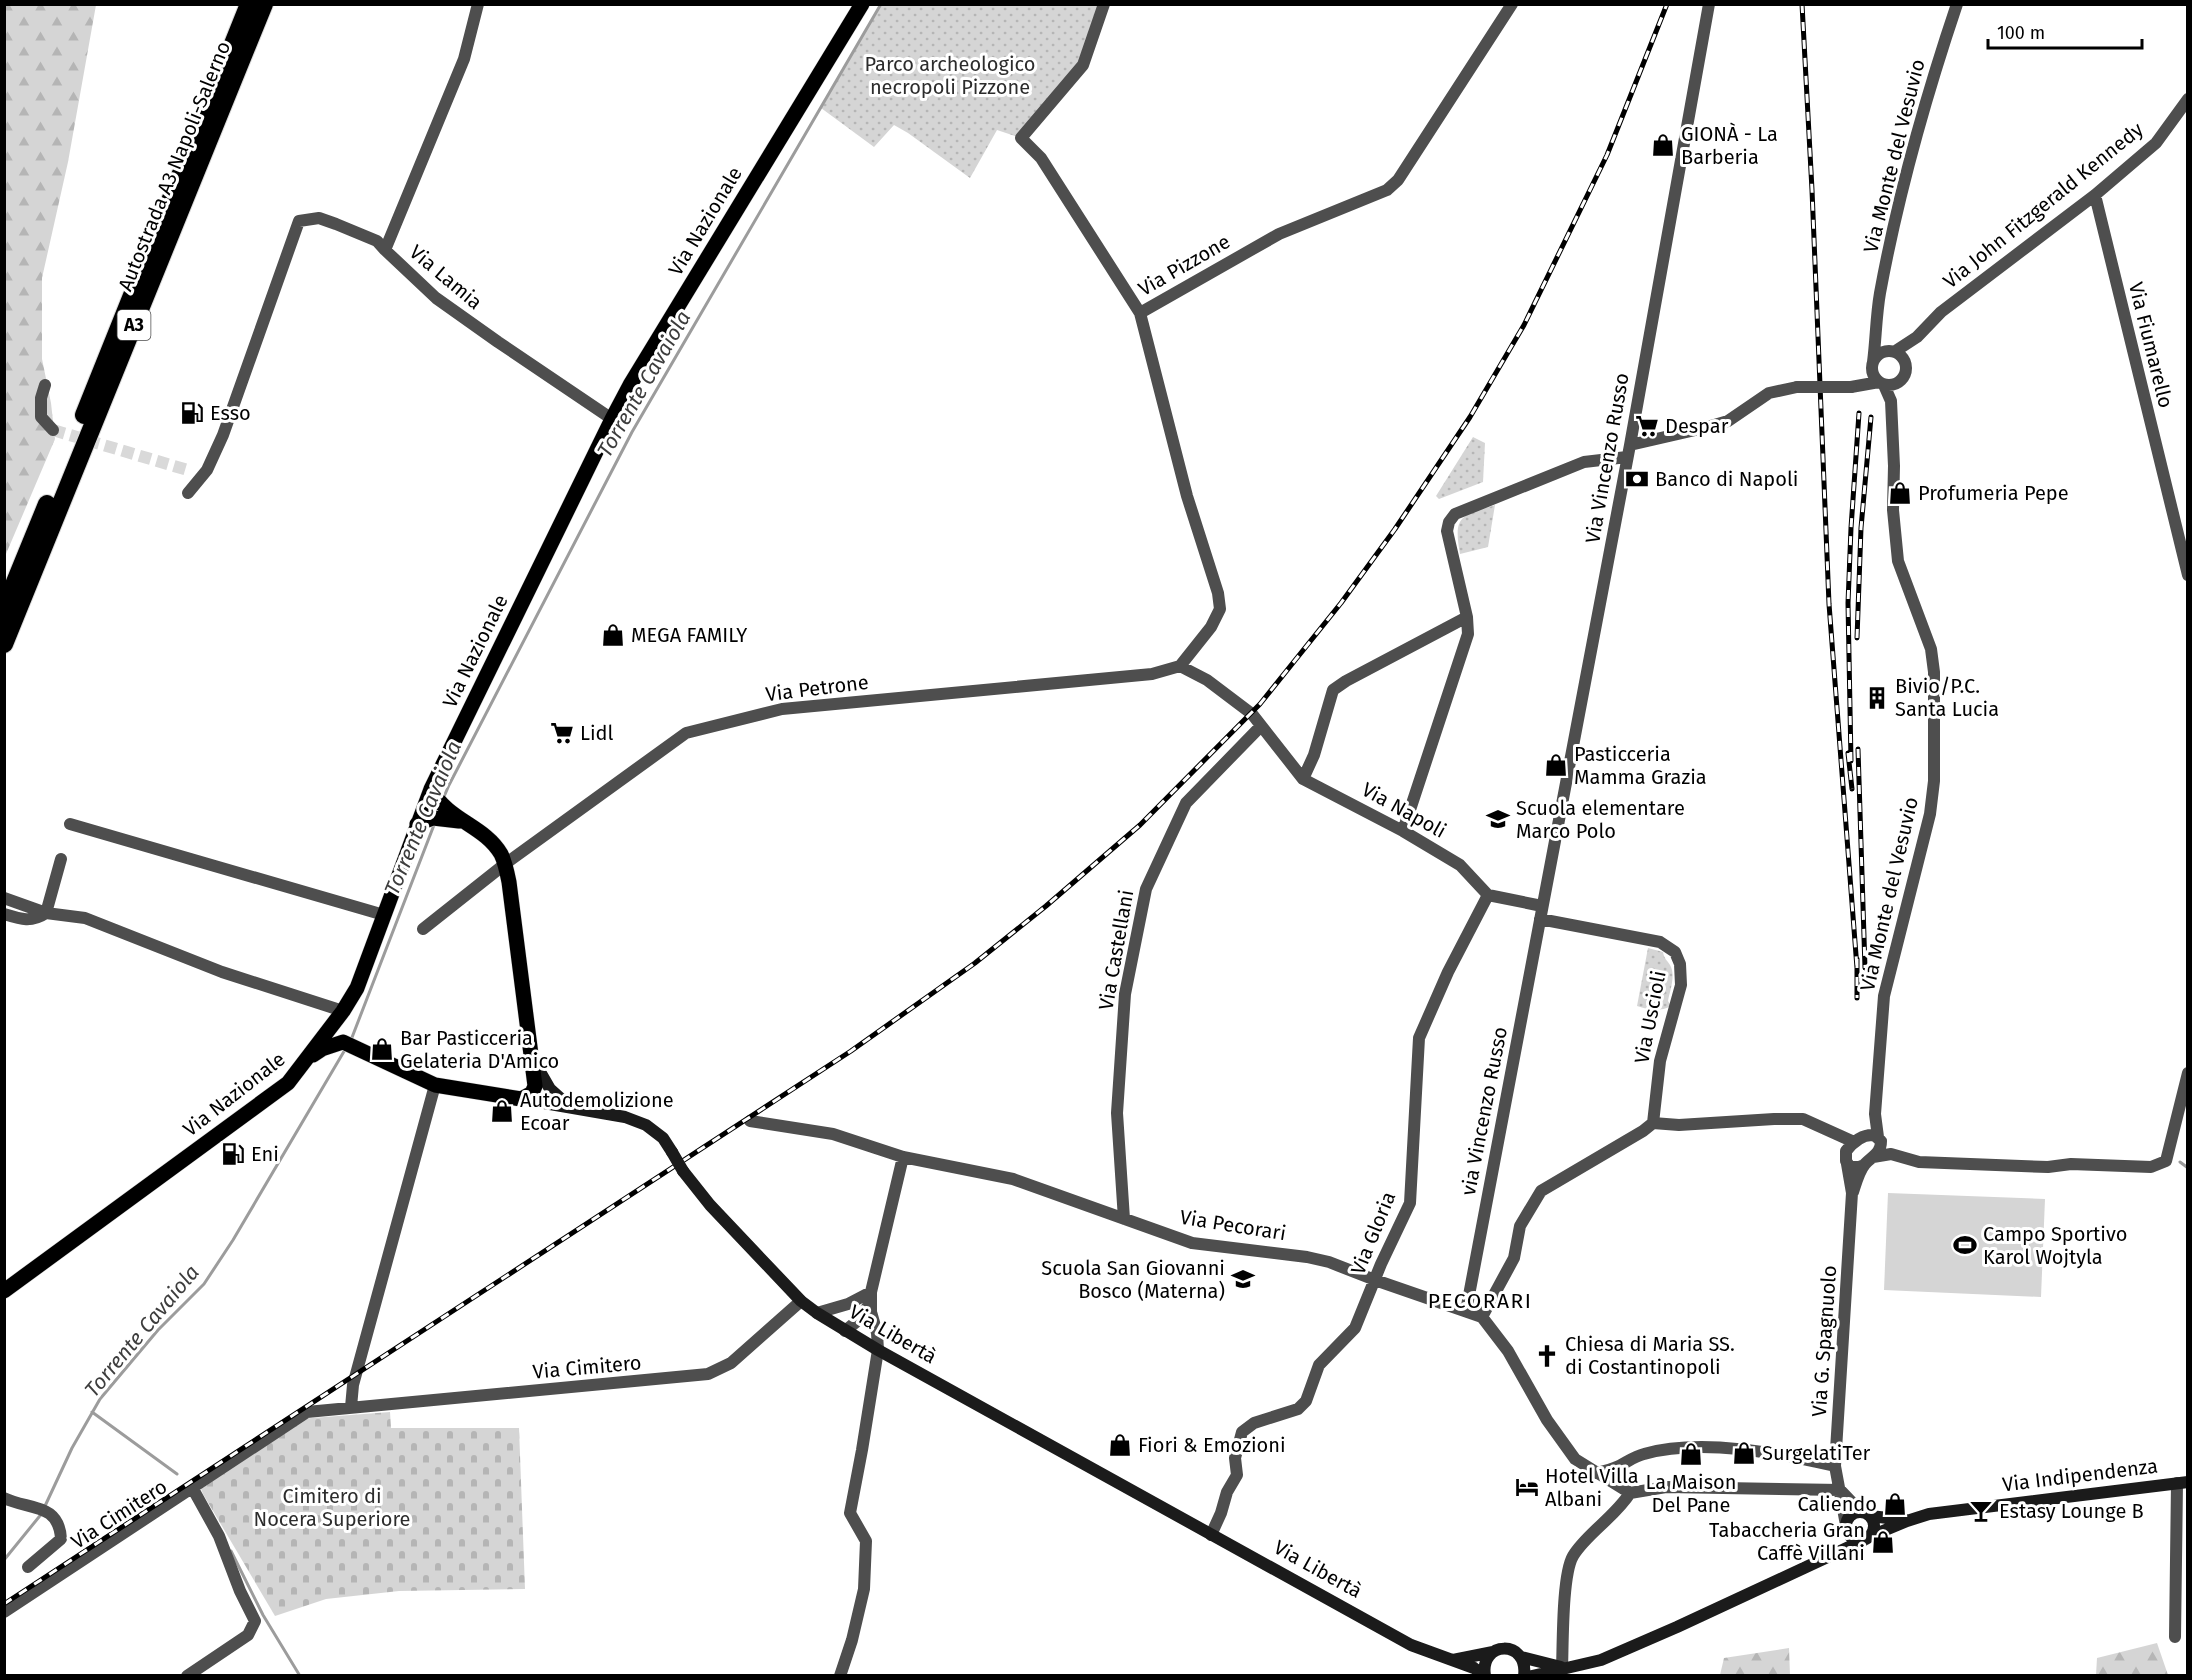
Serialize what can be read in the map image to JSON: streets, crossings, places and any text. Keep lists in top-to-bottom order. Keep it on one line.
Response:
{"streets":{"highway":["Autostrada A3 Napoli-Salerno","A3"],"main road":["Via Nazionale","Via Libertà","Via Indipendenza"],"street":["Via Monte del Vesuvio","Via John Fitzgerald Kennedy","Via Pizzone","Via Lamia","Via Fiumarello","Via Vincenzo Russo","Via Petrone","Via Napoli","Via Castellani","Via Uscioli","via Vincenzo Russo","Via Pecorari","Via Gloria","Via G. Spagnuolo","Via Cimitero"]},"crossings":[["Via Monte del Vesuvio","Via John Fitzgerald Kennedy"],["Via Monte del Vesuvio","Via G. Spagnuolo"],["Via John Fitzgerald Kennedy","Via Fiumarello"],["Via Nazionale","Via Lamia"],["Via Pizzone","Via Petrone"],["Via Vincenzo Russo","Via Uscioli"],["Via Vincenzo Russo","via Vincenzo Russo"],["Via Napoli","Via Castellani"],["Via Napoli","Via Gloria"],["Via Castellani","Via Pecorari"],["Via Uscioli","via Vincenzo Russo"],["via Vincenzo Russo","Via Pecorari"],["Via Pecorari","Via Gloria"],["Via Gloria","Via Libertà"],["Via Libertà","Via Cimitero"],["Via G. Spagnuolo","Via Indipendenza"]],"districts":["PECORARI"],"water":["Torrente Cavaiola"],"parks":["Parco archeologico necropoli Pizzone","Cimitero di Nocera Superiore"],"places":{"shop":["GIONÀ - La Barberia","Profumeria Pepe","MEGA FAMILY","Pasticceria Mamma Grazia","Bar Pasticceria Gelateria D'Amico","Autodemolizione Ecoar","Fiori & Emozioni","SurgelatiTer","La Maison Del Pane","Caliendo","Tabaccheria Gran Caffè Villani"],"fuel station":["Esso","Eni"],"supermarket":["Despar","Lidl"],"bank":["Banco di Napoli"],"building":["Bivio/P.C. Santa Lucia"],"school or university":["Scuola elementare Marco Polo","Scuola San Giovanni Bosco (Materna)"],"sports":["Campo Sportivo Karol Wojtyla"],"church":["Chiesa di Maria SS. di Costantinopoli"],"hotel":["Hotel Villa Albani"],"bar":["Estasy Lounge B"]},"scale_bar":"100 m"}
